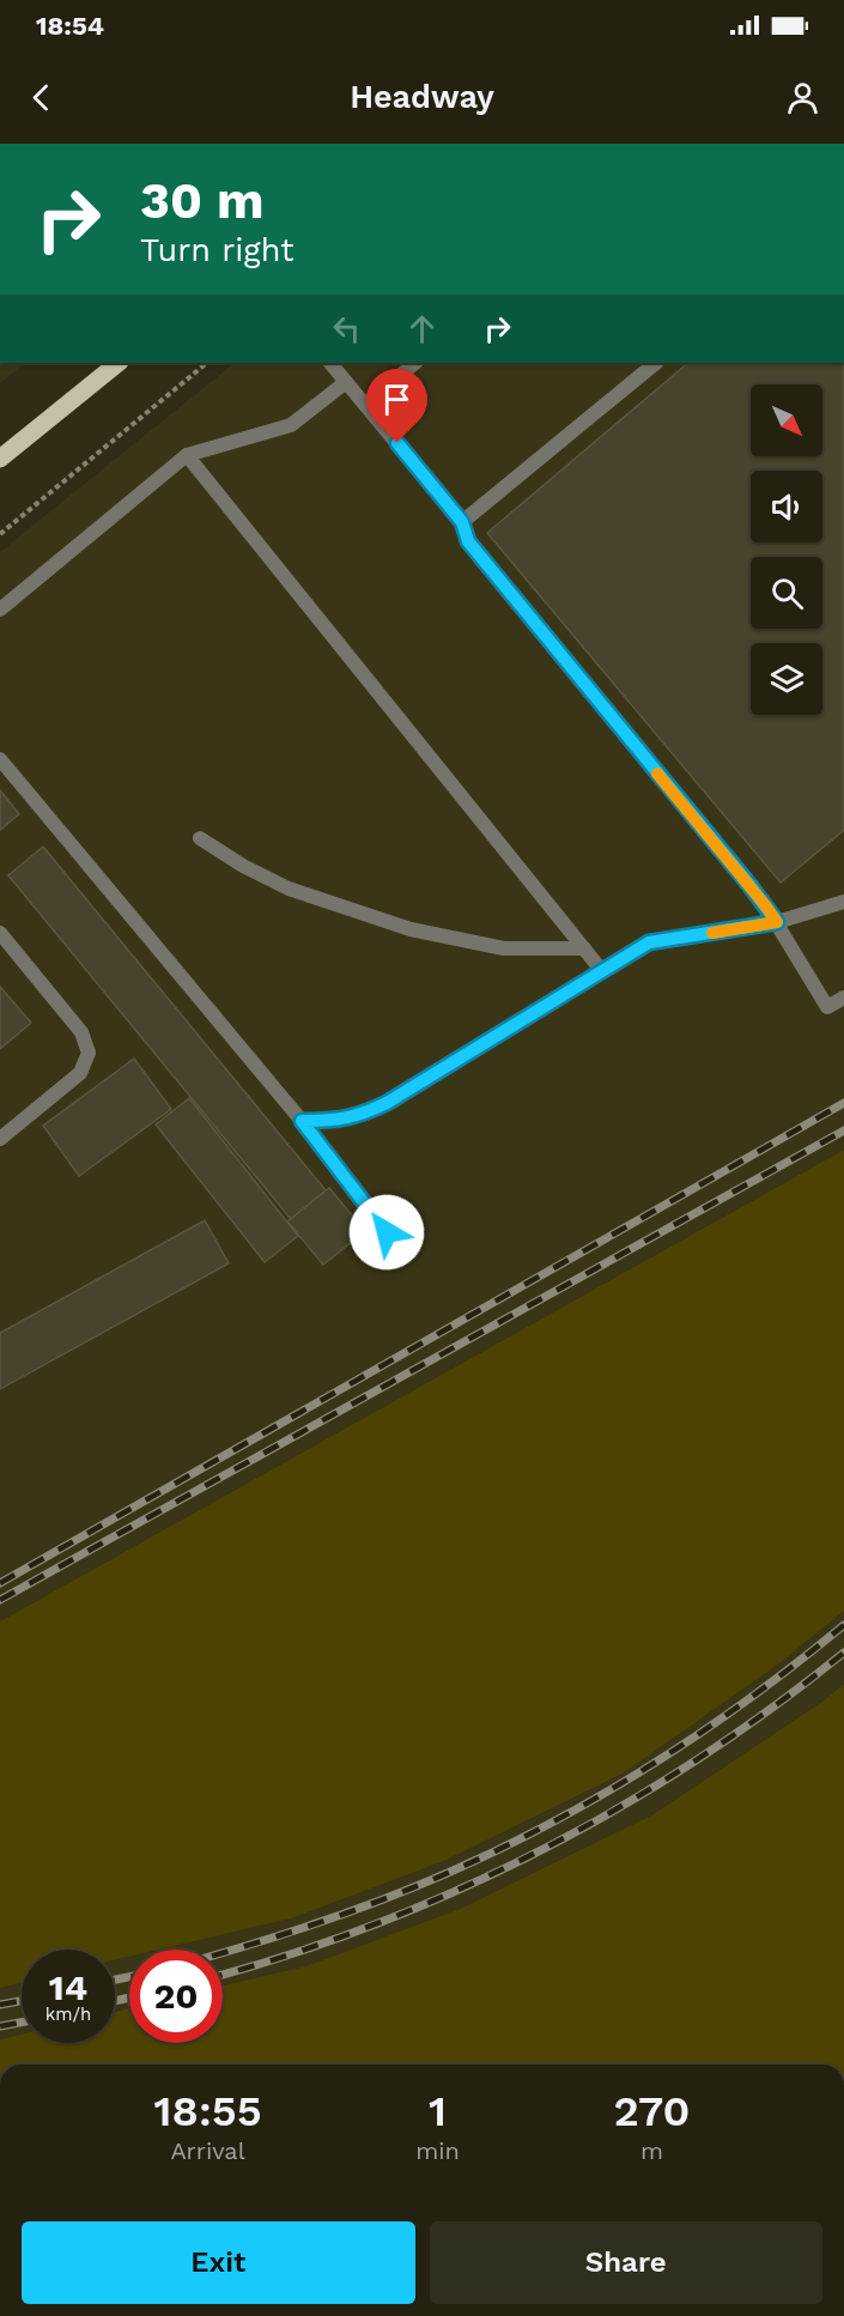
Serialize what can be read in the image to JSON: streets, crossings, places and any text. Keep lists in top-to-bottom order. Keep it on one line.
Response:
{"north":"bottom right","page":{"status":"18:54","header":"Headway","turn":["30 m","Turn right"],"speed":"14 km/h","limit":"20","eta":["18:55","Arrival","1","min","270","m"],"buttons":["Exit","Share"]}}
